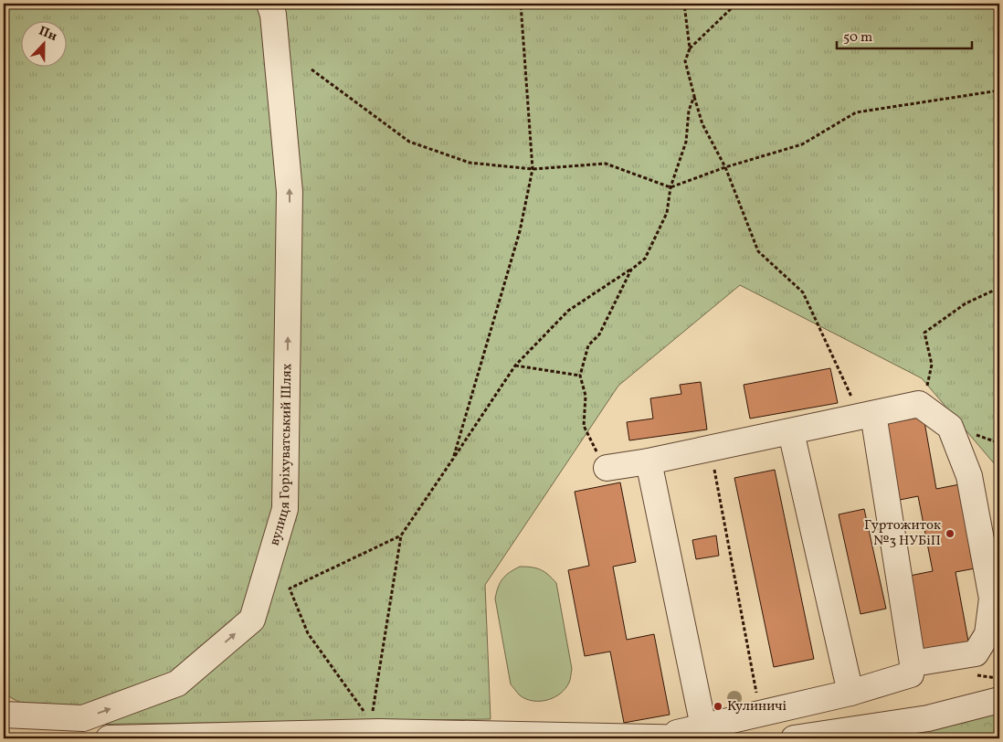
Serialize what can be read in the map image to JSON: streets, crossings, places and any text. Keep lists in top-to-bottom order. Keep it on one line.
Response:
{"streets":{"street":["вулиця Горіхуватський Шлях"]},"one_way":["вулиця Горіхуватський Шлях"],"places":["Гуртожиток №3 НУБіП","Кулиничі"],"scale_bar":"50 m","north":"top"}
